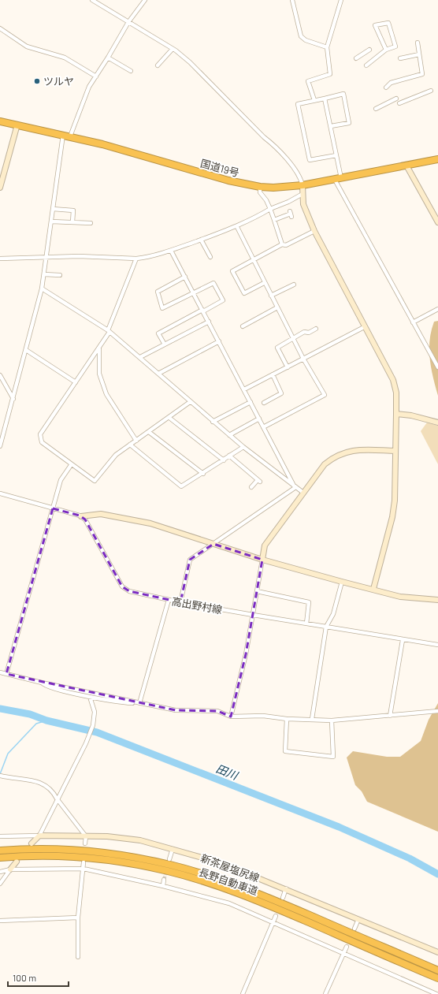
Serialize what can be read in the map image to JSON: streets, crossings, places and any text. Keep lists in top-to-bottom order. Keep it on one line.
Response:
{"streets":{"highway":["国道19号","長野自動車道"],"street":["高出野村線","新茶屋塩尻線"]},"water":["田川"],"places":["ツルヤ"],"scale_bar":"100 m"}
